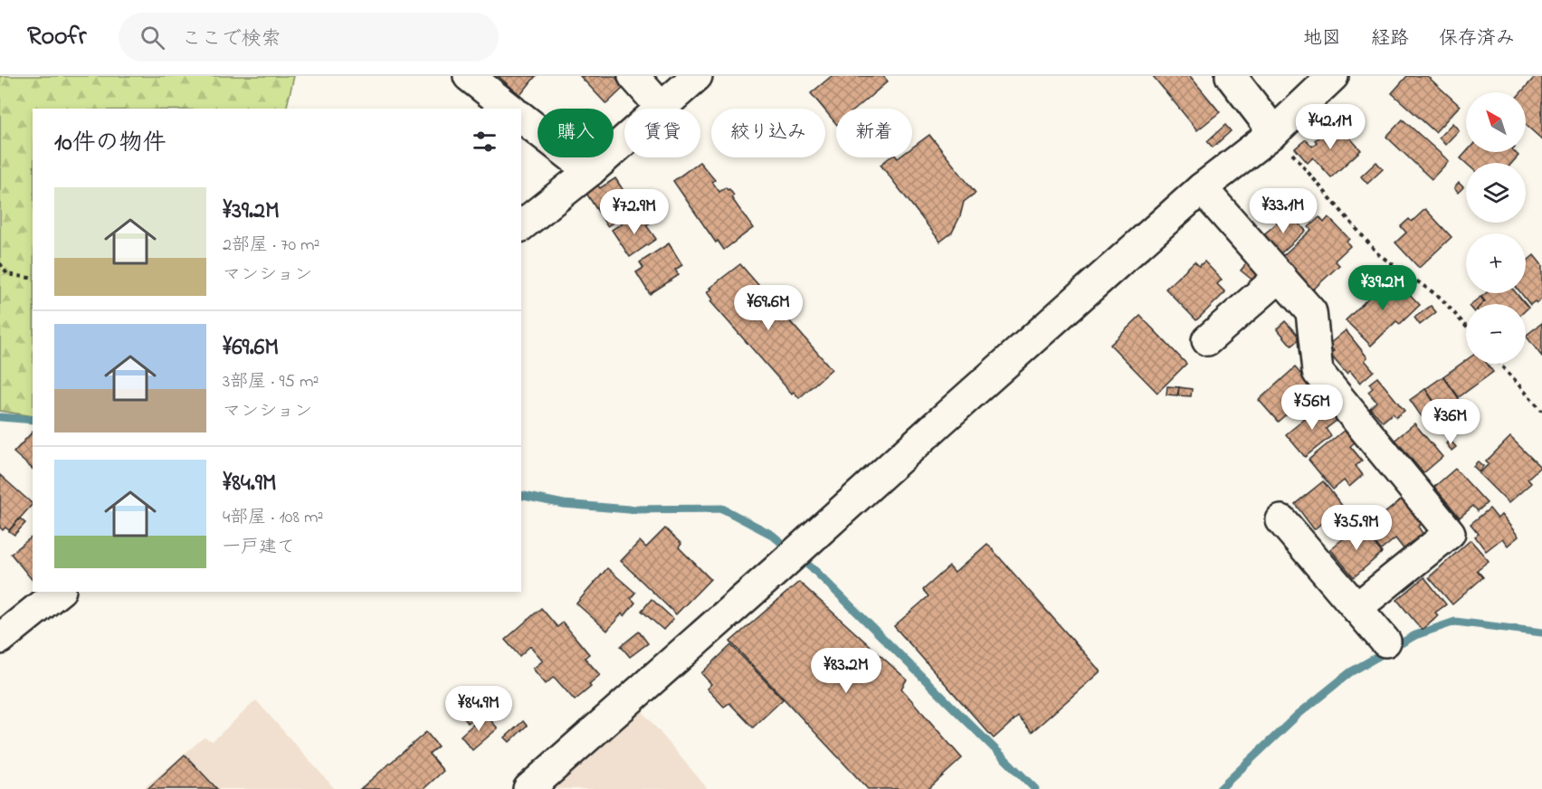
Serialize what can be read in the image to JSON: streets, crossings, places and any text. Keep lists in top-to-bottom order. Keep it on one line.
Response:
{"north":"top left","page":{"header":"Roofr","search":"ここで検索","nav":["地図","経路","保存済み"],"map_buttons":["+","−"],"price":["¥42.1M","¥33.1M","¥72.9M","¥39.2M","¥69.6M","¥56M","¥36M","¥35.9M","¥83.2M","¥84.9M"],"chip":["購入","賃貸","絞り込み","新着"],"heading":"10件の物件","list":[{"name":"¥39.2M","note":"2部屋 · 70 m² · マンション"},{"name":"¥69.6M","note":"3部屋 · 95 m² · マンション"},{"name":"¥84.9M","note":"4部屋 · 108 m² · 一戸建て"}]}}
